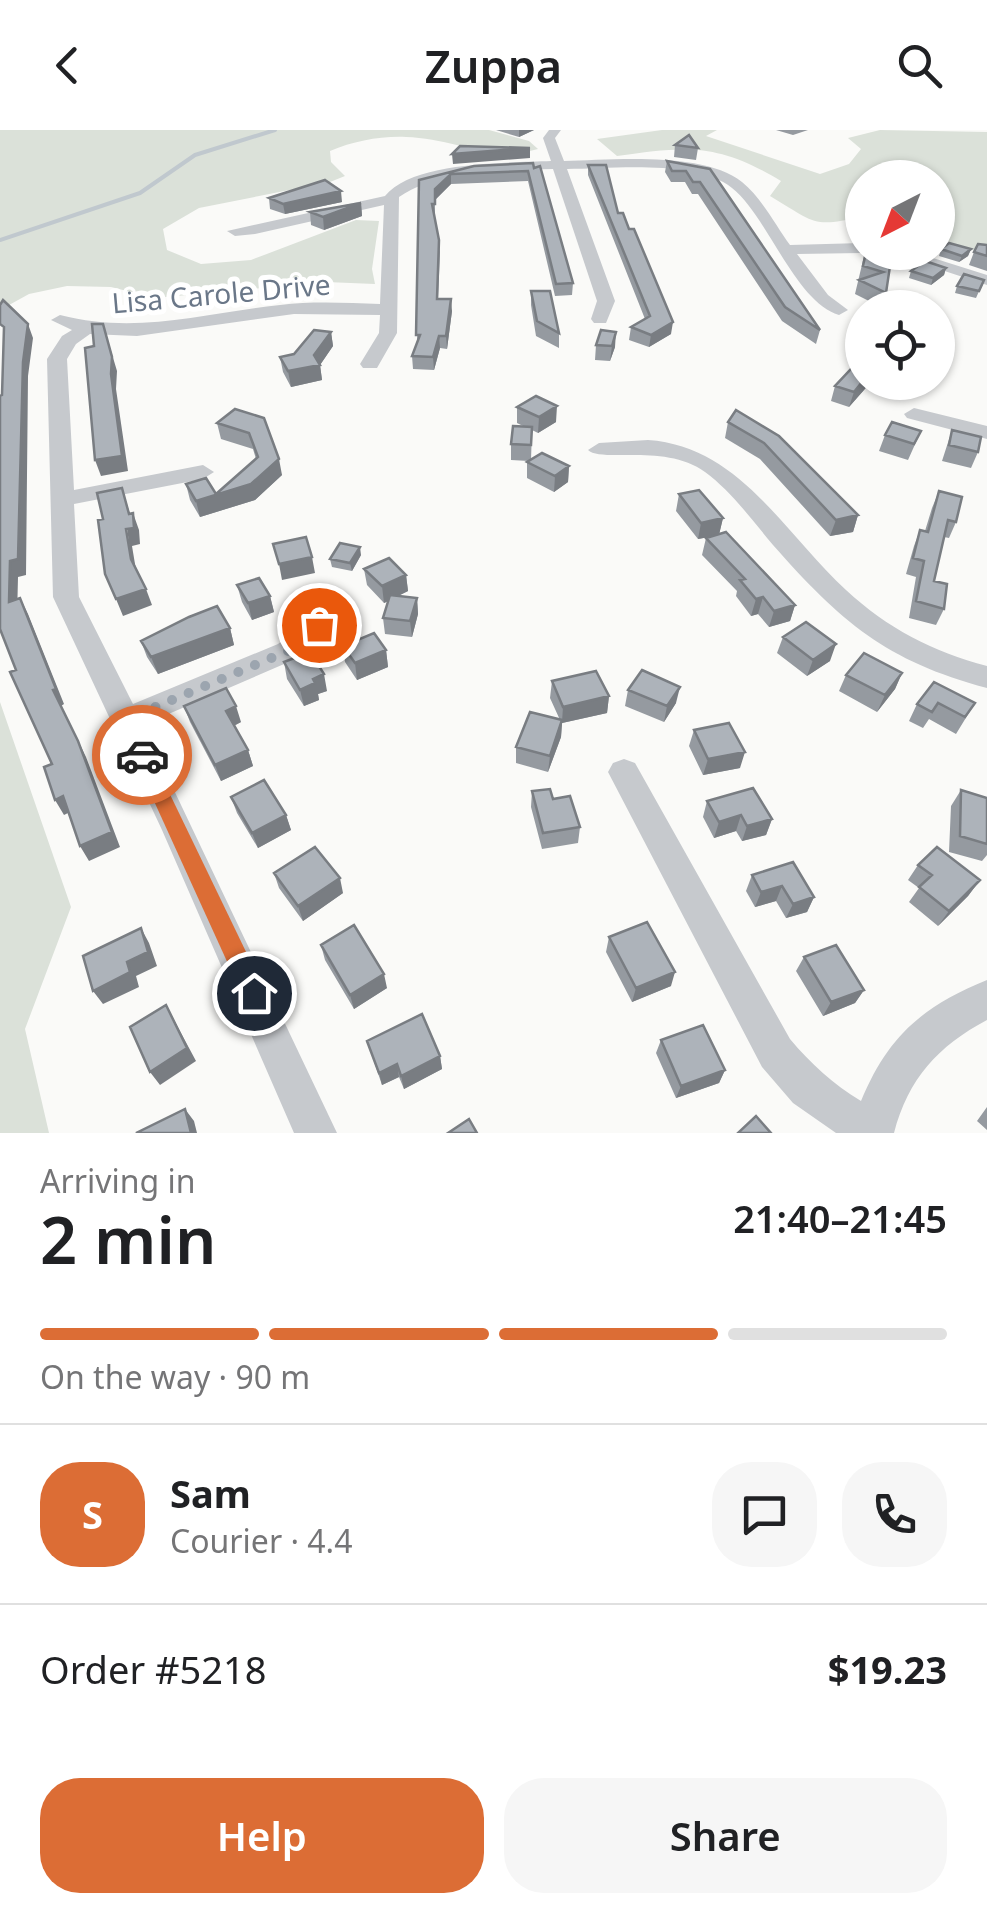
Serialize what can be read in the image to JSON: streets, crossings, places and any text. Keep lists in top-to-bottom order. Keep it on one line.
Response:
{"streets":{"street":["Lisa Carole Drive"]},"north":"bottom left","page":{"header":"Zuppa","heading":["2 min","Arriving in","21:40–21:45"],"panel":["Sam","Courier · 4.4","Order #5218","$19.23"],"bar":"On the way · 90 m","round":"S","buttons":["Help","Share"]}}
